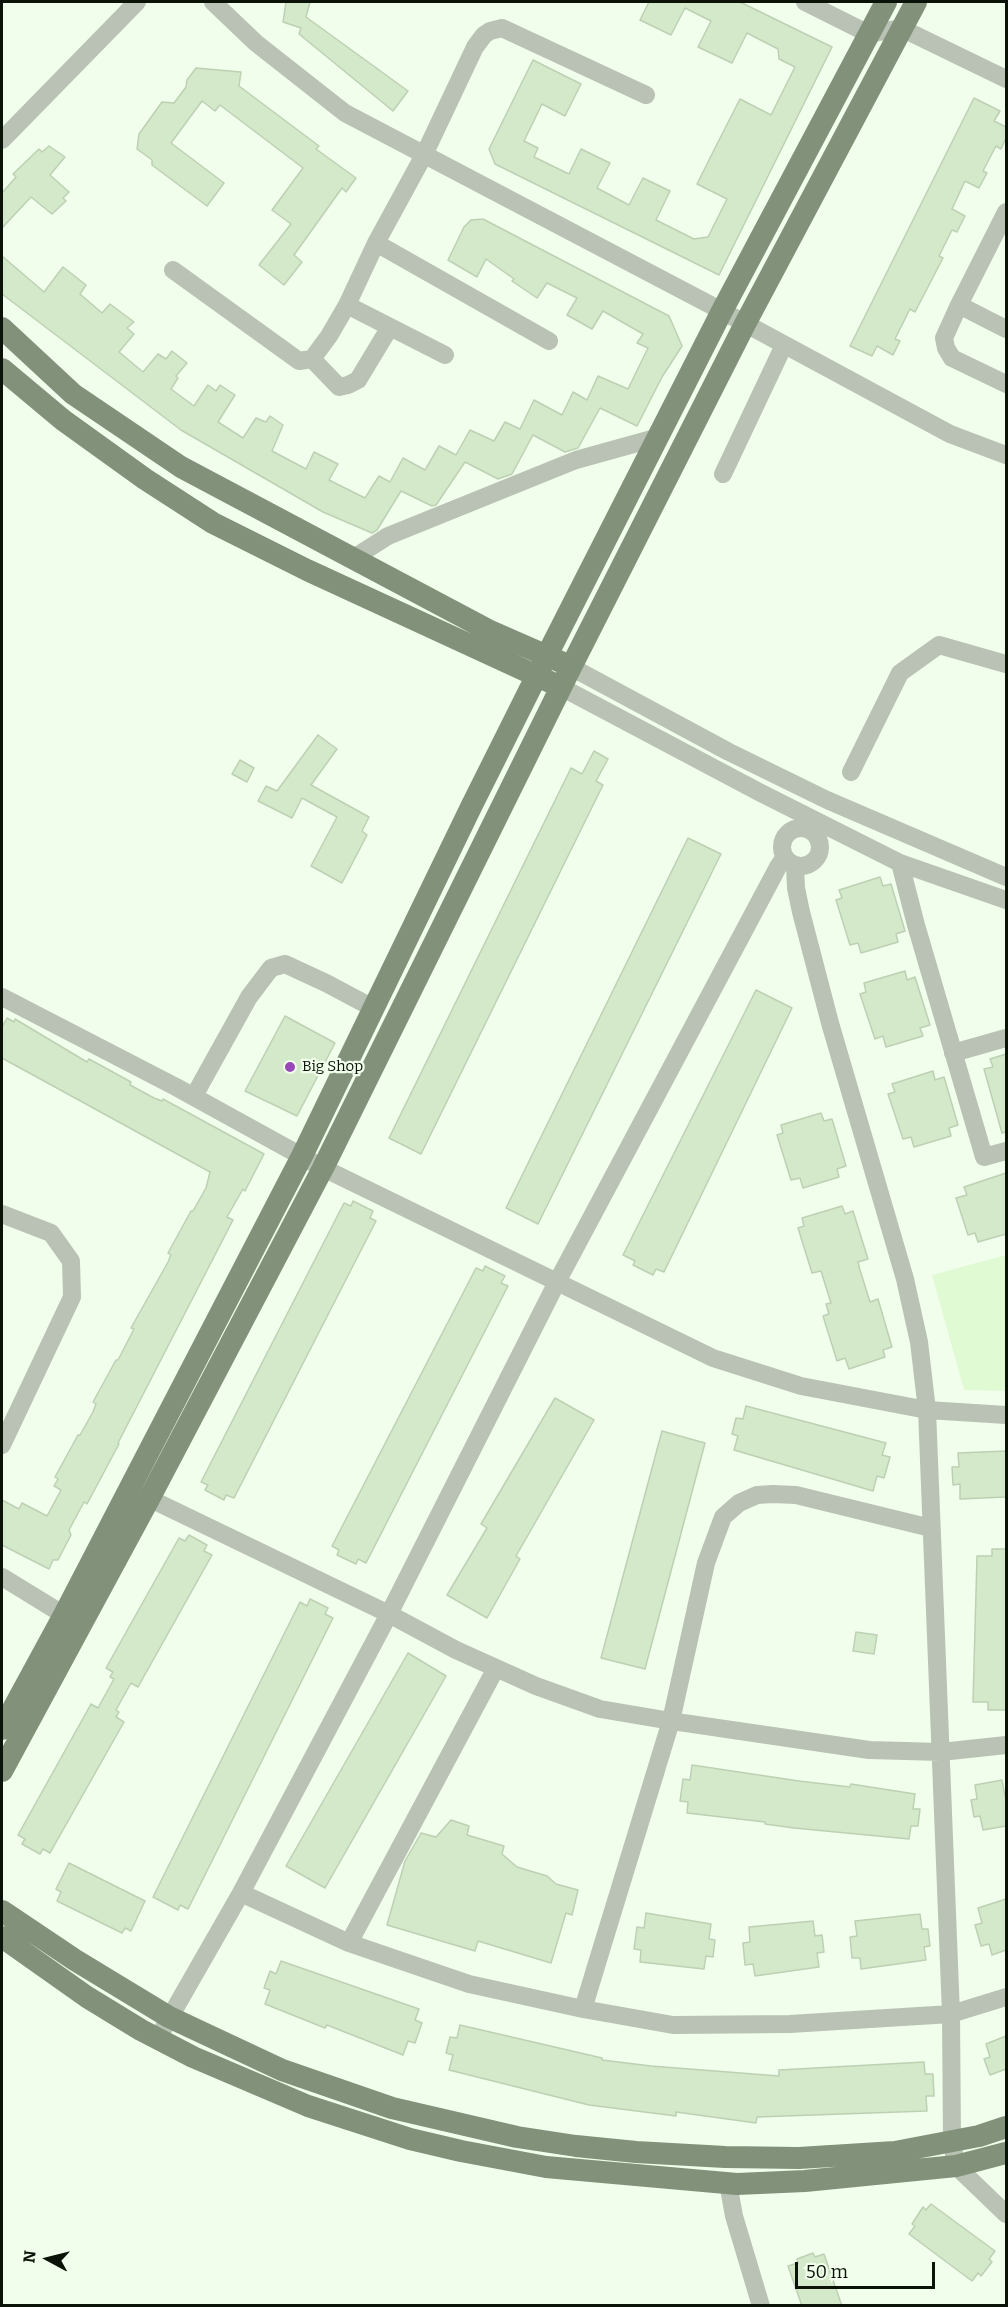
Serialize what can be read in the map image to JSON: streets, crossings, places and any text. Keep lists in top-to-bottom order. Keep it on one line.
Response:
{"places":["Big Shop"],"scale_bar":"50 m","north":"left"}
